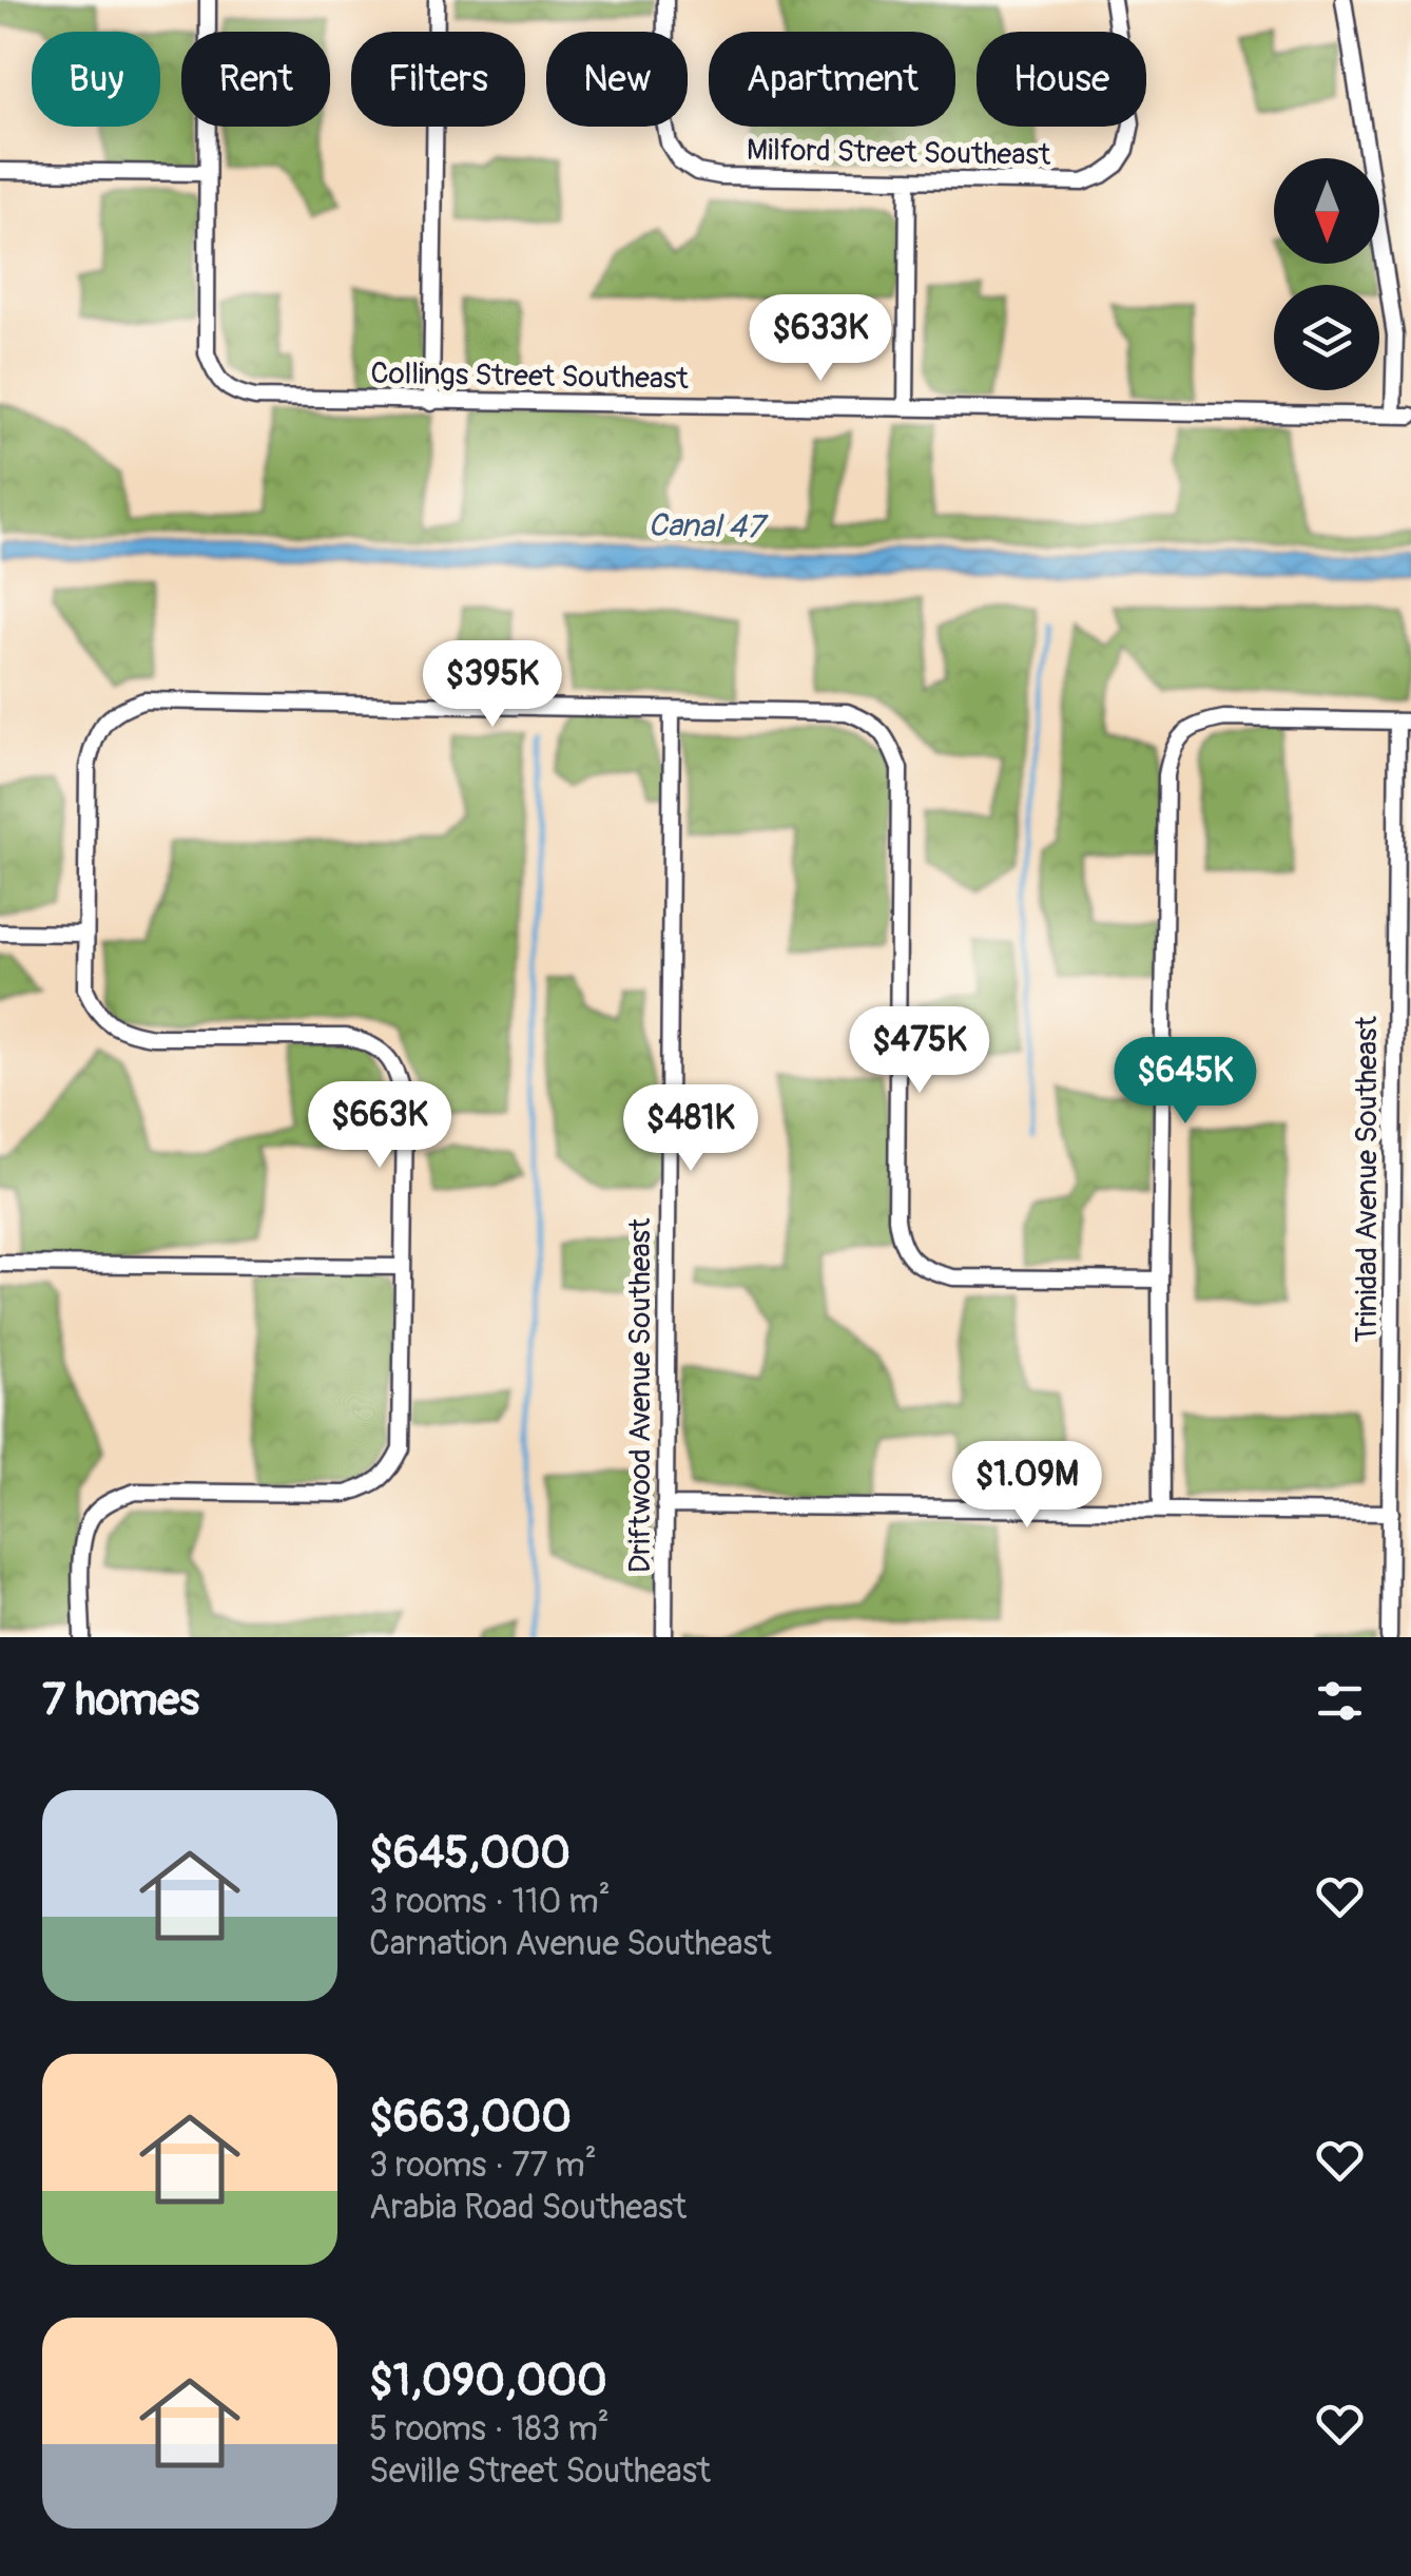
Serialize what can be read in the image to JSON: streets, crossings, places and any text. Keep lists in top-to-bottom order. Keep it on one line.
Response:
{"streets":{"street":["Milford Street Southeast","Collings Street Southeast","Trinidad Avenue Southeast","Driftwood Avenue Southeast"]},"water":["Canal 47"],"north":"bottom","page":{"chip":["Buy","Rent","Filters","New","Apartment","House"],"price":["$633K","$395K","$475K","$645K","$663K","$481K","$1.09M"],"heading":"7 homes","list":[{"name":"$645,000","note":"3 rooms · 110 m² · Carnation Avenue Southeast"},{"name":"$663,000","note":"3 rooms · 77 m² · Arabia Road Southeast"},{"name":"$1,090,000","note":"5 rooms · 183 m² · Seville Street Southeast"}]}}
